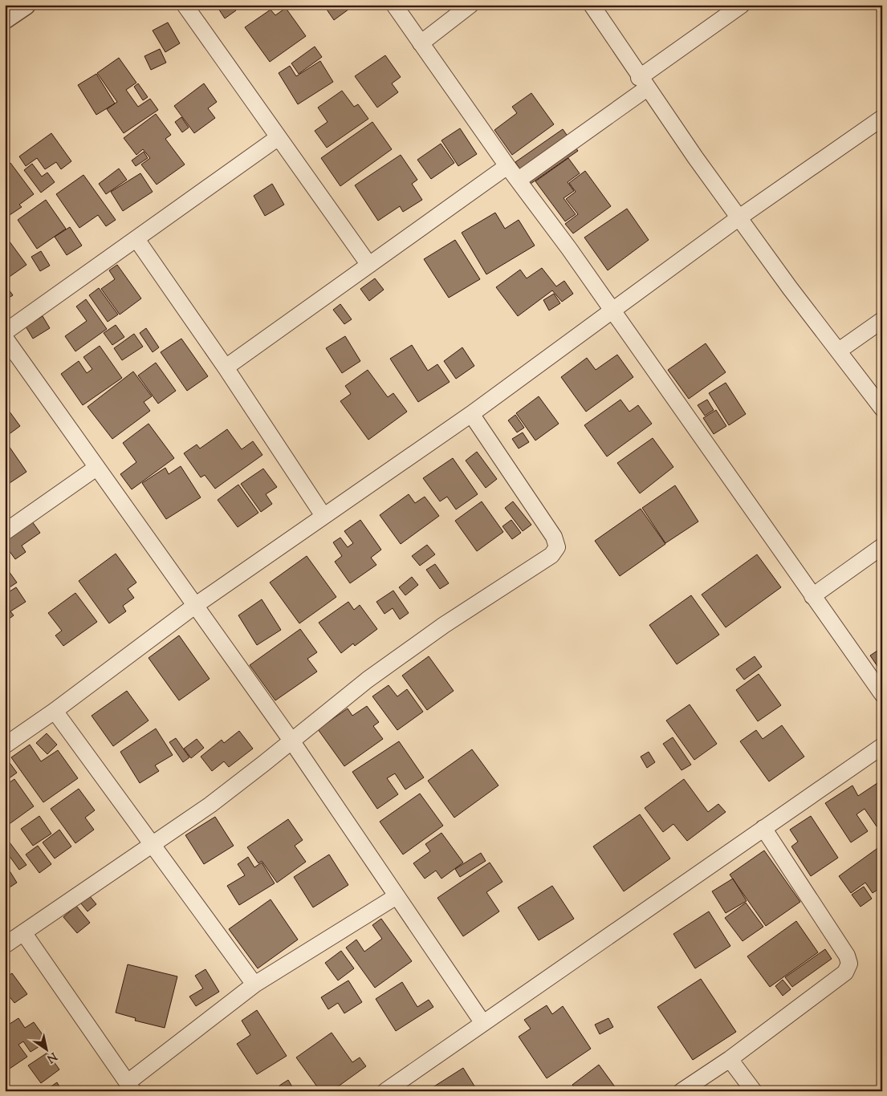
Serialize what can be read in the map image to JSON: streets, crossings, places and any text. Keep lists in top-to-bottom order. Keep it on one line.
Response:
{"north":"bottom right"}
